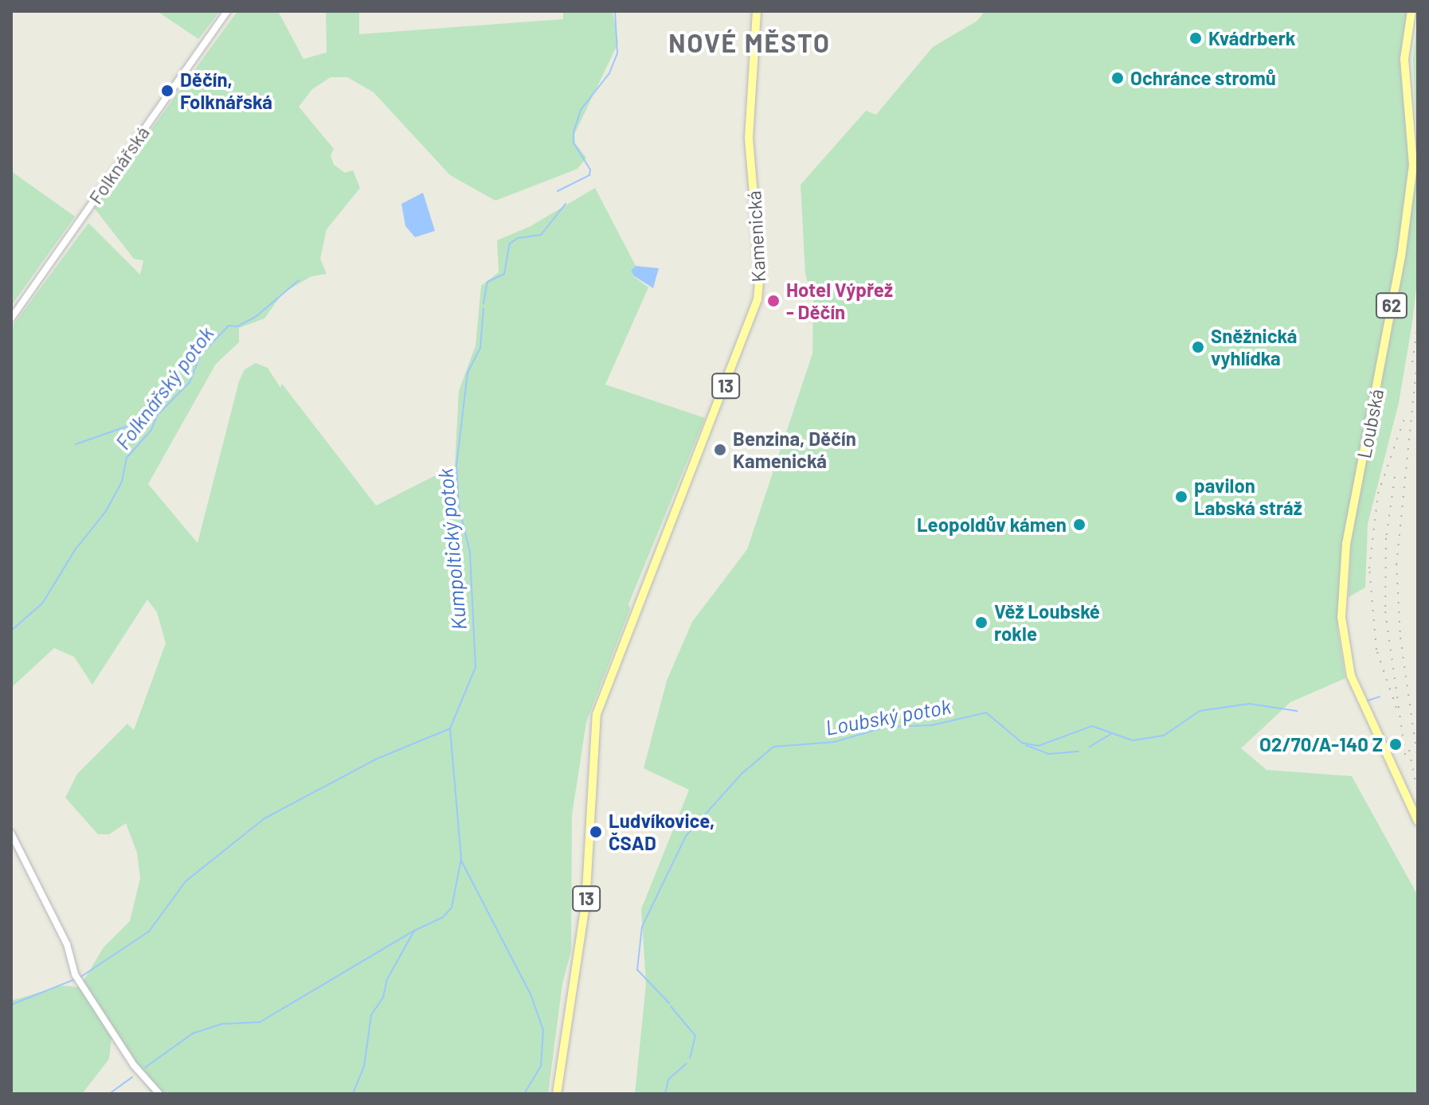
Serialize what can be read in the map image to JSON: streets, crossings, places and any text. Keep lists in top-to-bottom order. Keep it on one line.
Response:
{"streets":{"main road":["Kamenická","62","13","Loubská"],"street":["Folknářská"]},"districts":["NOVÉ MĚSTO"],"water":["Folknářský potok","Kumpoltický potok","Loubský potok"],"places":["Kvádrberk","Ochránce stromů","Děčín, Folknářská","Hotel Výpřež - Děčín","Sněžnická vyhlídka","Benzina, Děčín Kamenická","pavilon Labská stráž","Leopoldův kámen","Věž Loubské rokle","O2/70/A-140 Z","Ludvíkovice, ČSAD"]}
